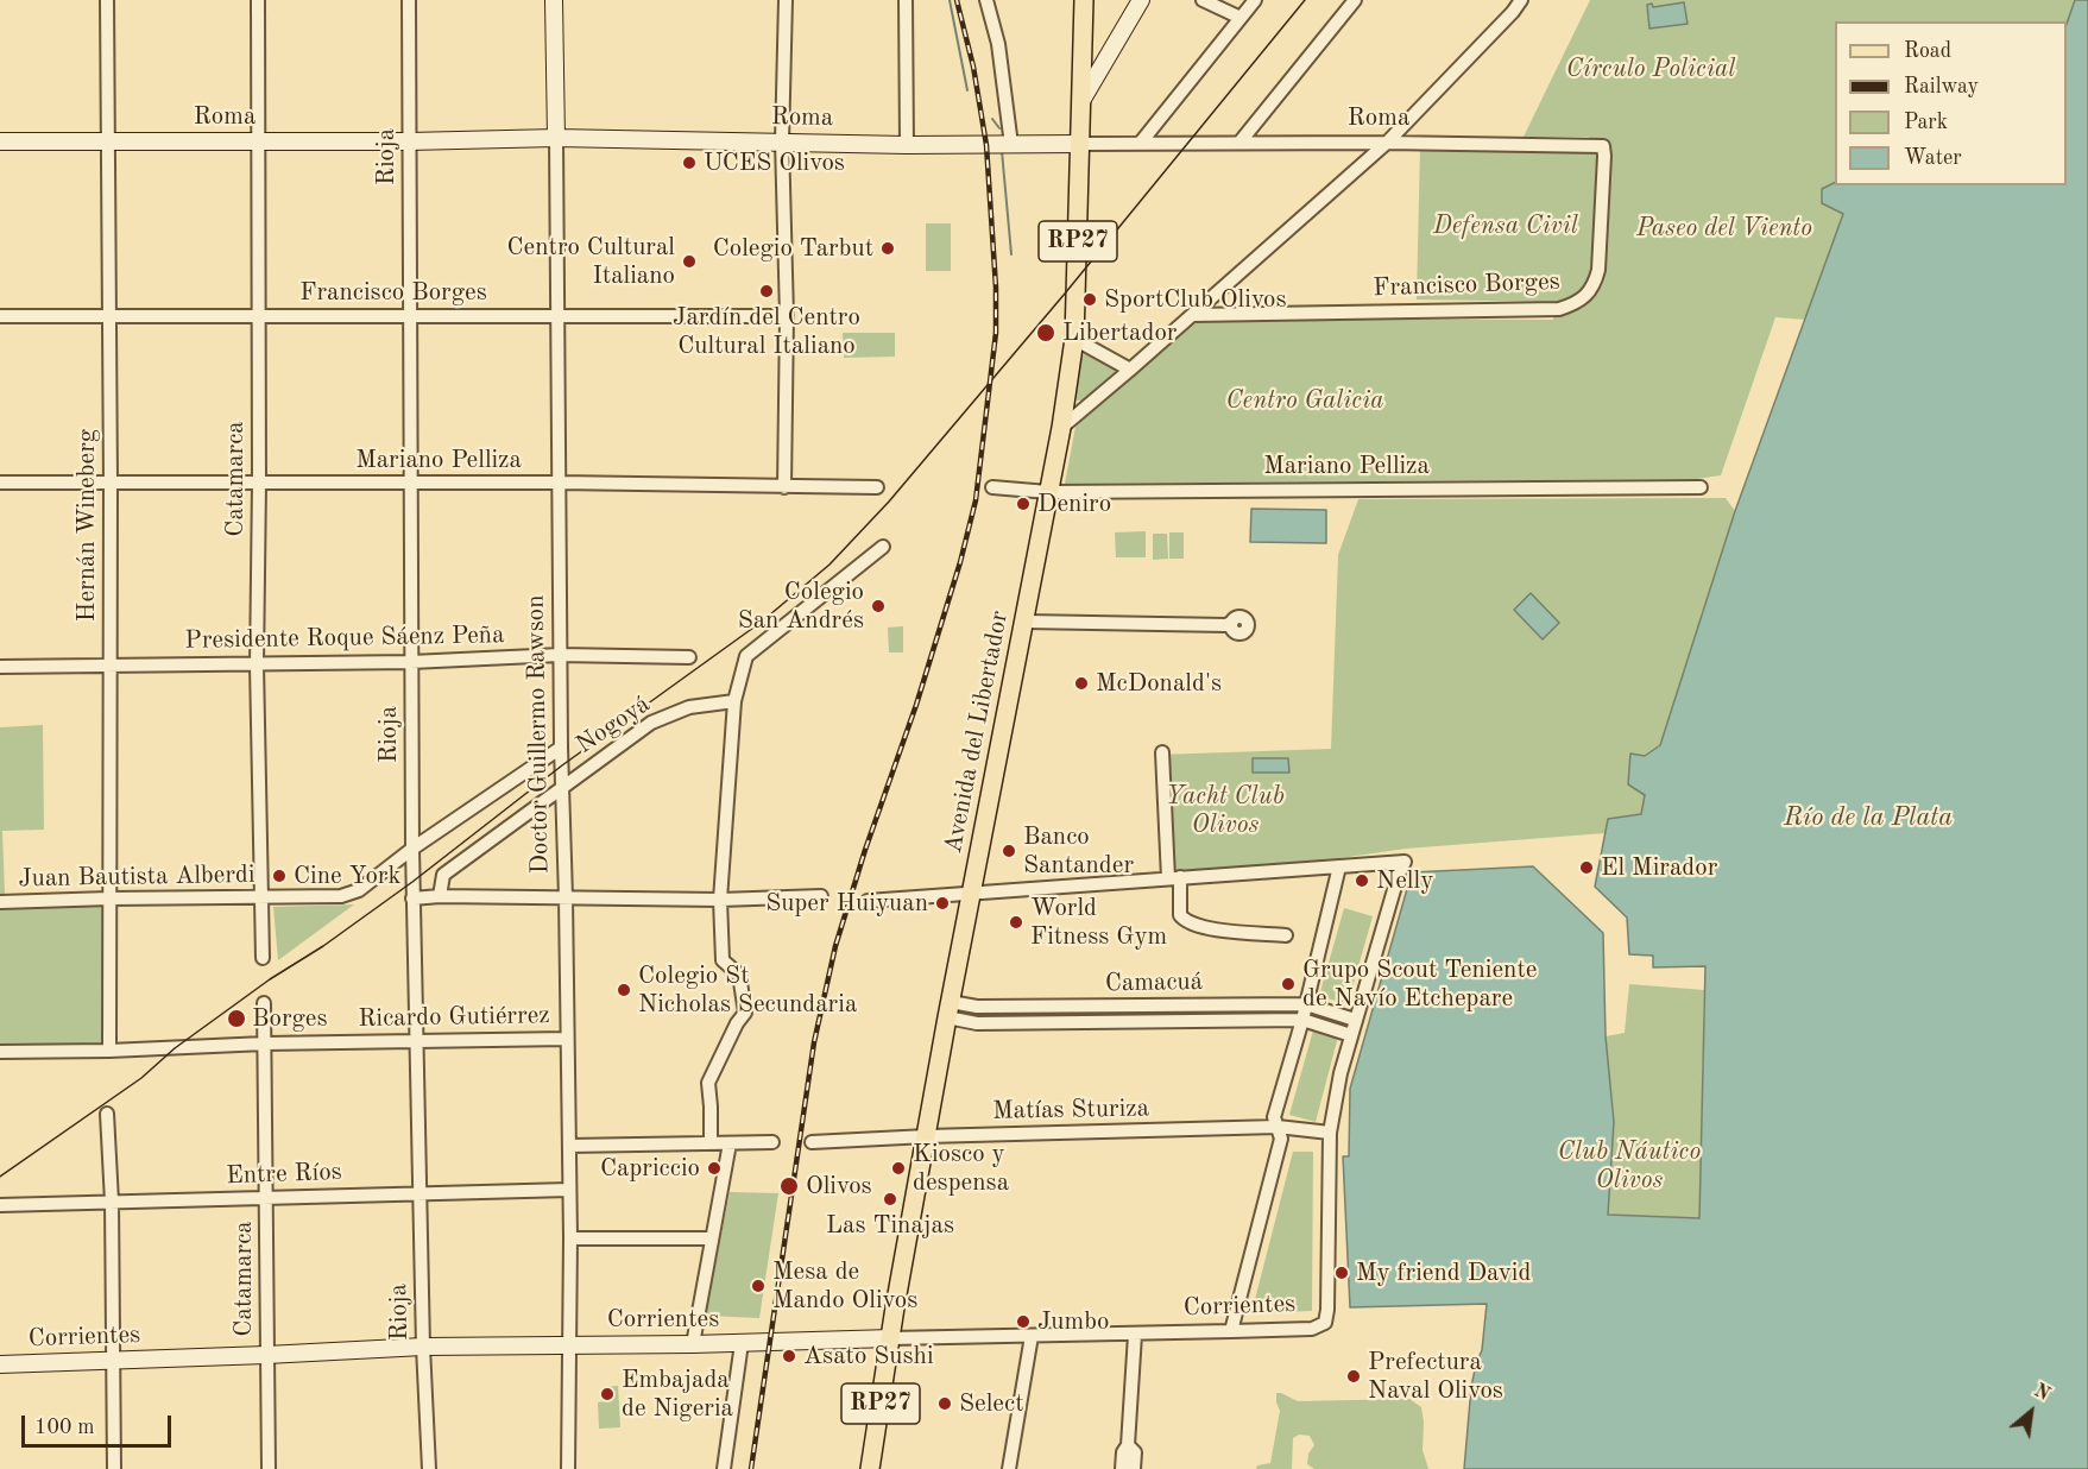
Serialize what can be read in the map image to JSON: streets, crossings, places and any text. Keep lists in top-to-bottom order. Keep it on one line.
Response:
{"streets":{"main road":["RP27","Avenida del Libertador"],"street":["Roma","Rioja","Francisco Borges","Mariano Pelliza","Catamarca","Hernán Wineberg","Presidente Roque Sáenz Peña","Nogoyá","Doctor Guillermo Rawson","Juan Bautista Alberdi","Camacuá","Ricardo Gutiérrez","Matías Sturiza","Entre Ríos","Corrientes"]},"crossings":[["Roma","Rioja"],["Roma","Francisco Borges"],["Roma","Catamarca"],["Roma","Hernán Wineberg"],["Roma","Avenida del Libertador"],["Roma","Doctor Guillermo Rawson"],["Rioja","Francisco Borges"],["Rioja","Mariano Pelliza"],["Rioja","Presidente Roque Sáenz Peña"],["Rioja","Juan Bautista Alberdi"],["Rioja","Ricardo Gutiérrez"],["Rioja","Entre Ríos"],["Rioja","Corrientes"],["Francisco Borges","Catamarca"],["Francisco Borges","Hernán Wineberg"],["Francisco Borges","Doctor Guillermo Rawson"],["Mariano Pelliza","Catamarca"],["Mariano Pelliza","Hernán Wineberg"],["Mariano Pelliza","Avenida del Libertador"],["Mariano Pelliza","Doctor Guillermo Rawson"],["Catamarca","Presidente Roque Sáenz Peña"],["Catamarca","Juan Bautista Alberdi"],["Catamarca","Ricardo Gutiérrez"],["Catamarca","Entre Ríos"],["Catamarca","Corrientes"],["Hernán Wineberg","Presidente Roque Sáenz Peña"],["Hernán Wineberg","Juan Bautista Alberdi"],["Hernán Wineberg","Ricardo Gutiérrez"],["Presidente Roque Sáenz Peña","Doctor Guillermo Rawson"],["Nogoyá","Doctor Guillermo Rawson"],["Avenida del Libertador","Camacuá"],["Avenida del Libertador","Matías Sturiza"],["Avenida del Libertador","Corrientes"],["Doctor Guillermo Rawson","Ricardo Gutiérrez"],["Doctor Guillermo Rawson","Entre Ríos"],["Doctor Guillermo Rawson","Corrientes"],["Matías Sturiza","Corrientes"]],"water":["Río de la Plata"],"parks":["Círculo Policial","Defensa Civil","Paseo del Viento","Centro Galicia","Yacht Club Olivos","Club Náutico Olivos"],"places":["UCES Olivos","Colegio Tarbut","Centro Cultural Italiano","Jardín del Centro Cultural Italiano","SportClub Olivos","Libertador","Deniro","Colegio San Andrés","McDonald's","Banco Santander","El Mirador","Cine York","Nelly","Super Huiyuan","World Fitness Gym","Grupo Scout Teniente de Navío Etchepare","Colegio St Nicholas Secundaria","Borges","Capriccio","Kiosco y despensa","Olivos","Las Tinajas","My friend David","Mesa de Mando Olivos","Jumbo","Asato Sushi","Prefectura Naval Olivos","Embajada de Nigeria","Select"],"legend":["Road","Railway","Park","Water"],"scale_bar":"100 m","north":"top right"}
